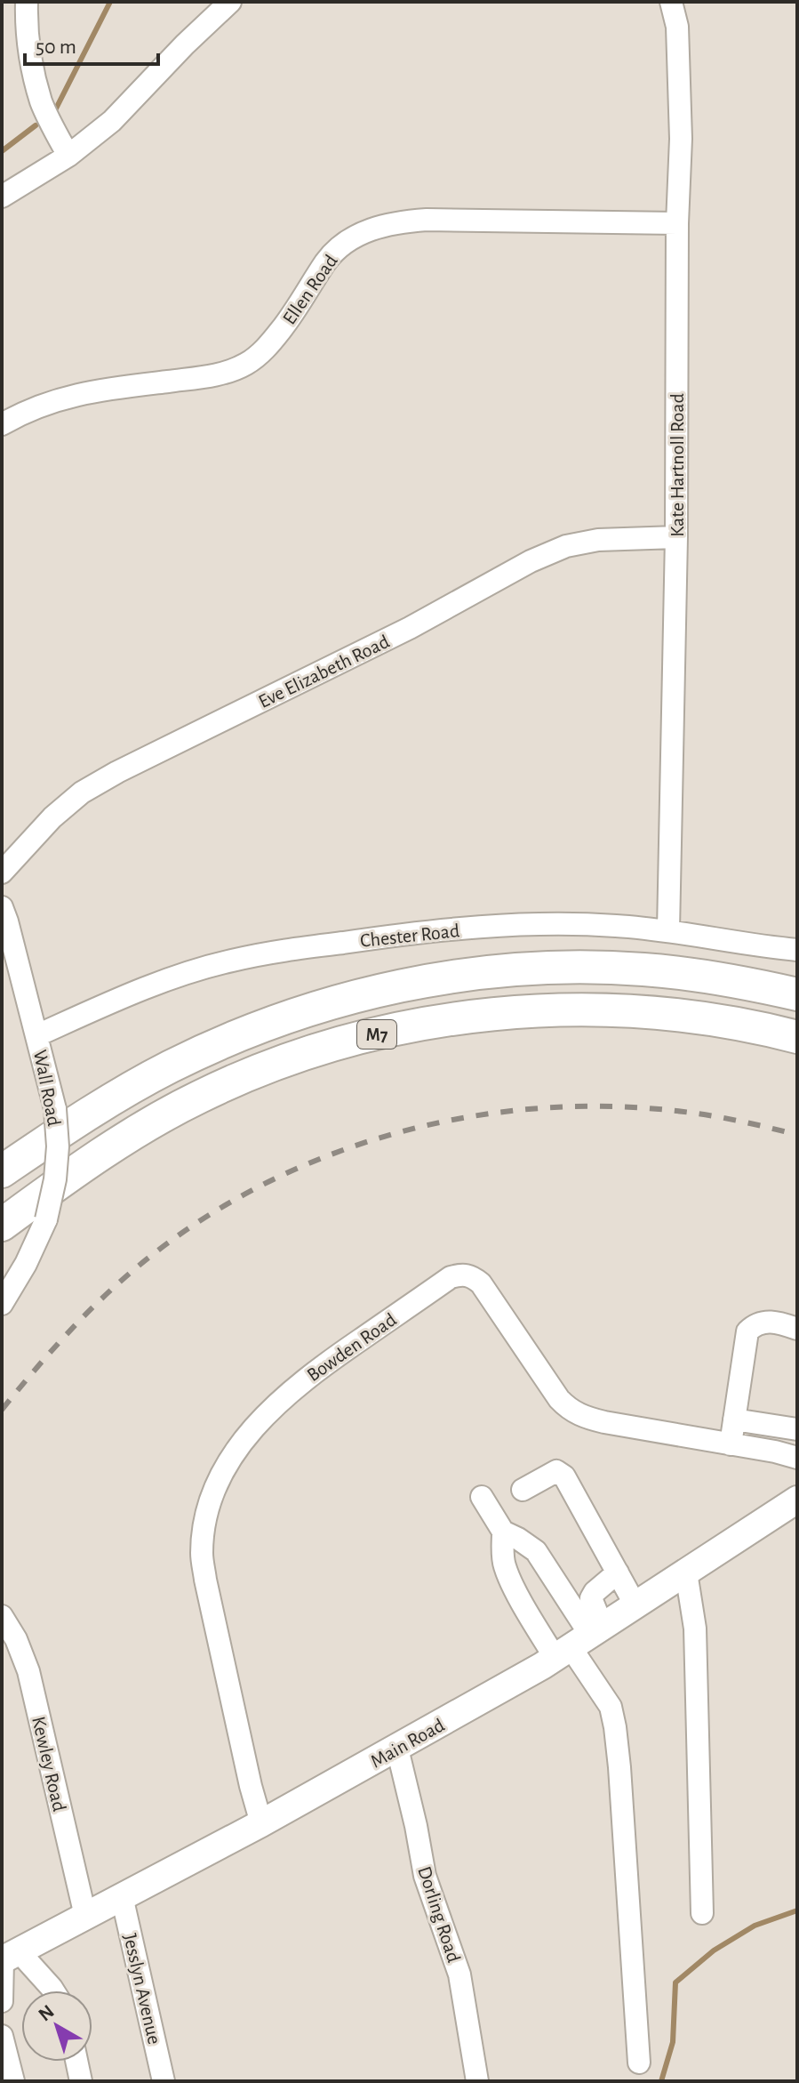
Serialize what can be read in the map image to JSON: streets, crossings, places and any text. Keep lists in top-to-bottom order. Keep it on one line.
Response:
{"streets":{"highway":["M7"],"main road":["Main Road"],"street":["Ellen Road","Kate Hartnoll Road","Eve Elizabeth Road","Chester Road","Wall Road","Bowden Road","Kewley Road","Dorling Road","Jesslyn Avenue"]},"crossings":[["Ellen Road","Kate Hartnoll Road"],["Kate Hartnoll Road","Eve Elizabeth Road"],["Kate Hartnoll Road","Chester Road"],["Chester Road","Wall Road"],["Bowden Road","Main Road"],["Main Road","Kewley Road"],["Main Road","Dorling Road"],["Main Road","Jesslyn Avenue"]],"scale_bar":"50 m","north":"top left"}
